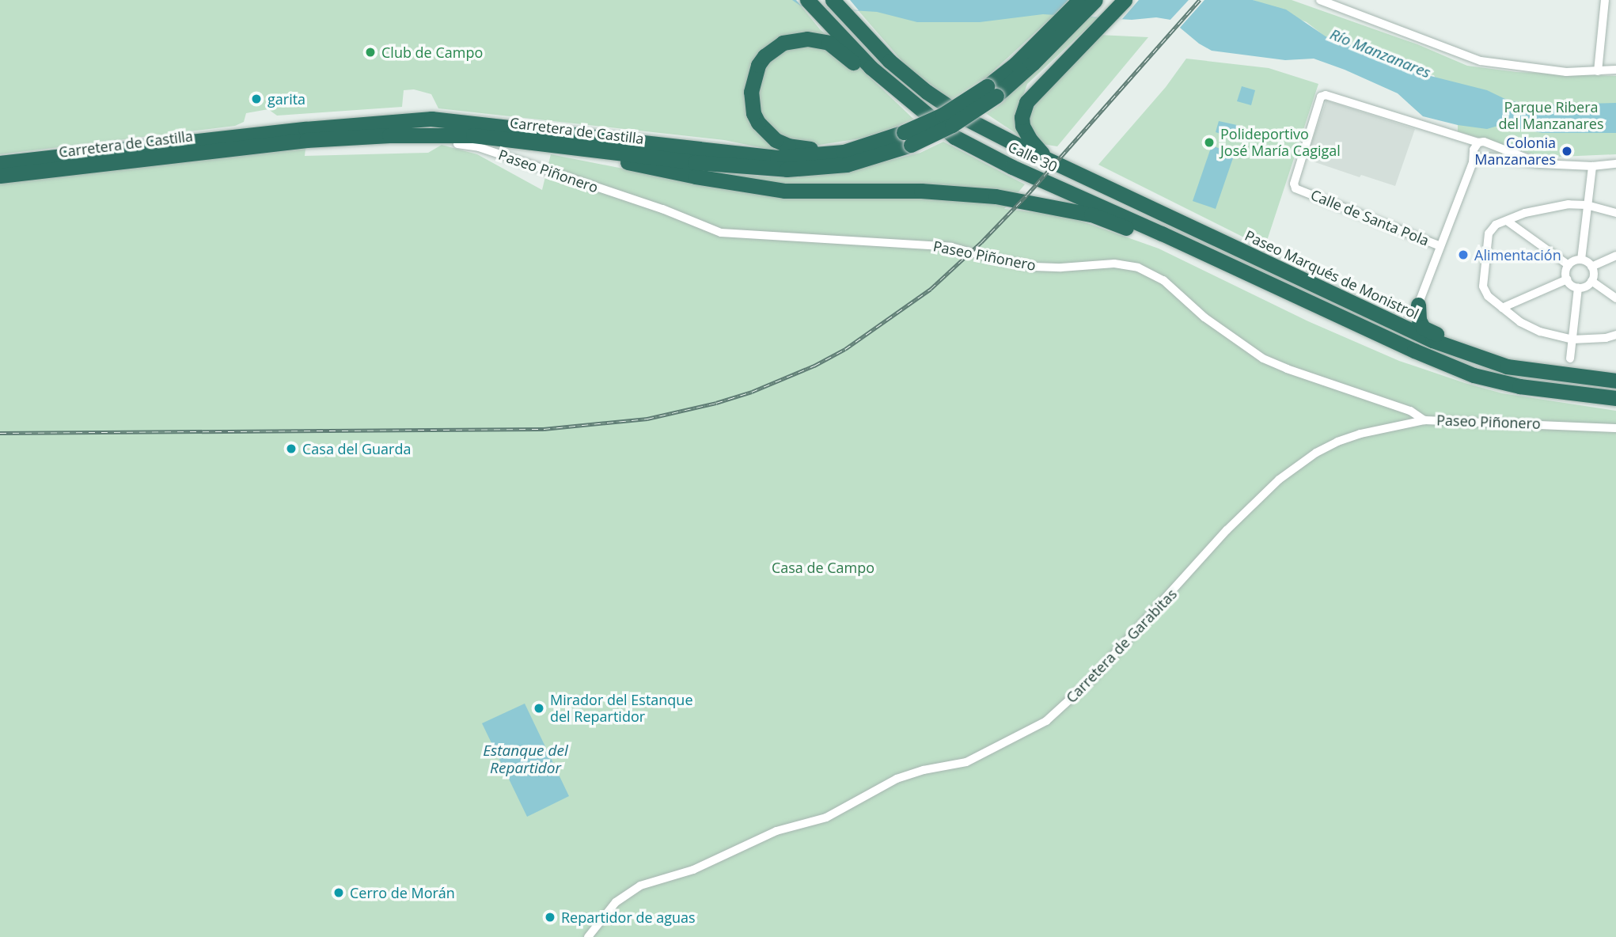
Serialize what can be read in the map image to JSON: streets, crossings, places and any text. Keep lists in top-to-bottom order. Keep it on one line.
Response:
{"streets":{"highway":["Carretera de Castilla","Calle 30","Paseo Marqués de Monistrol"],"street":["Paseo Piñonero","Calle de Santa Pola","Carretera de Garabitas"]},"crossings":[["Calle 30","Paseo Marqués de Monistrol"],["Paseo Piñonero","Carretera de Garabitas"]],"water":["Río Manzanares","Estanque del Repartidor"],"parks":["Parque Ribera del Manzanares","Casa de Campo"],"places":["Club de Campo","garita","Polideportivo José María Cagigal","Colonia Manzanares","Alimentación","Casa del Guarda","Mirador del Estanque del Repartidor","Cerro de Morán","Repartidor de aguas"]}
